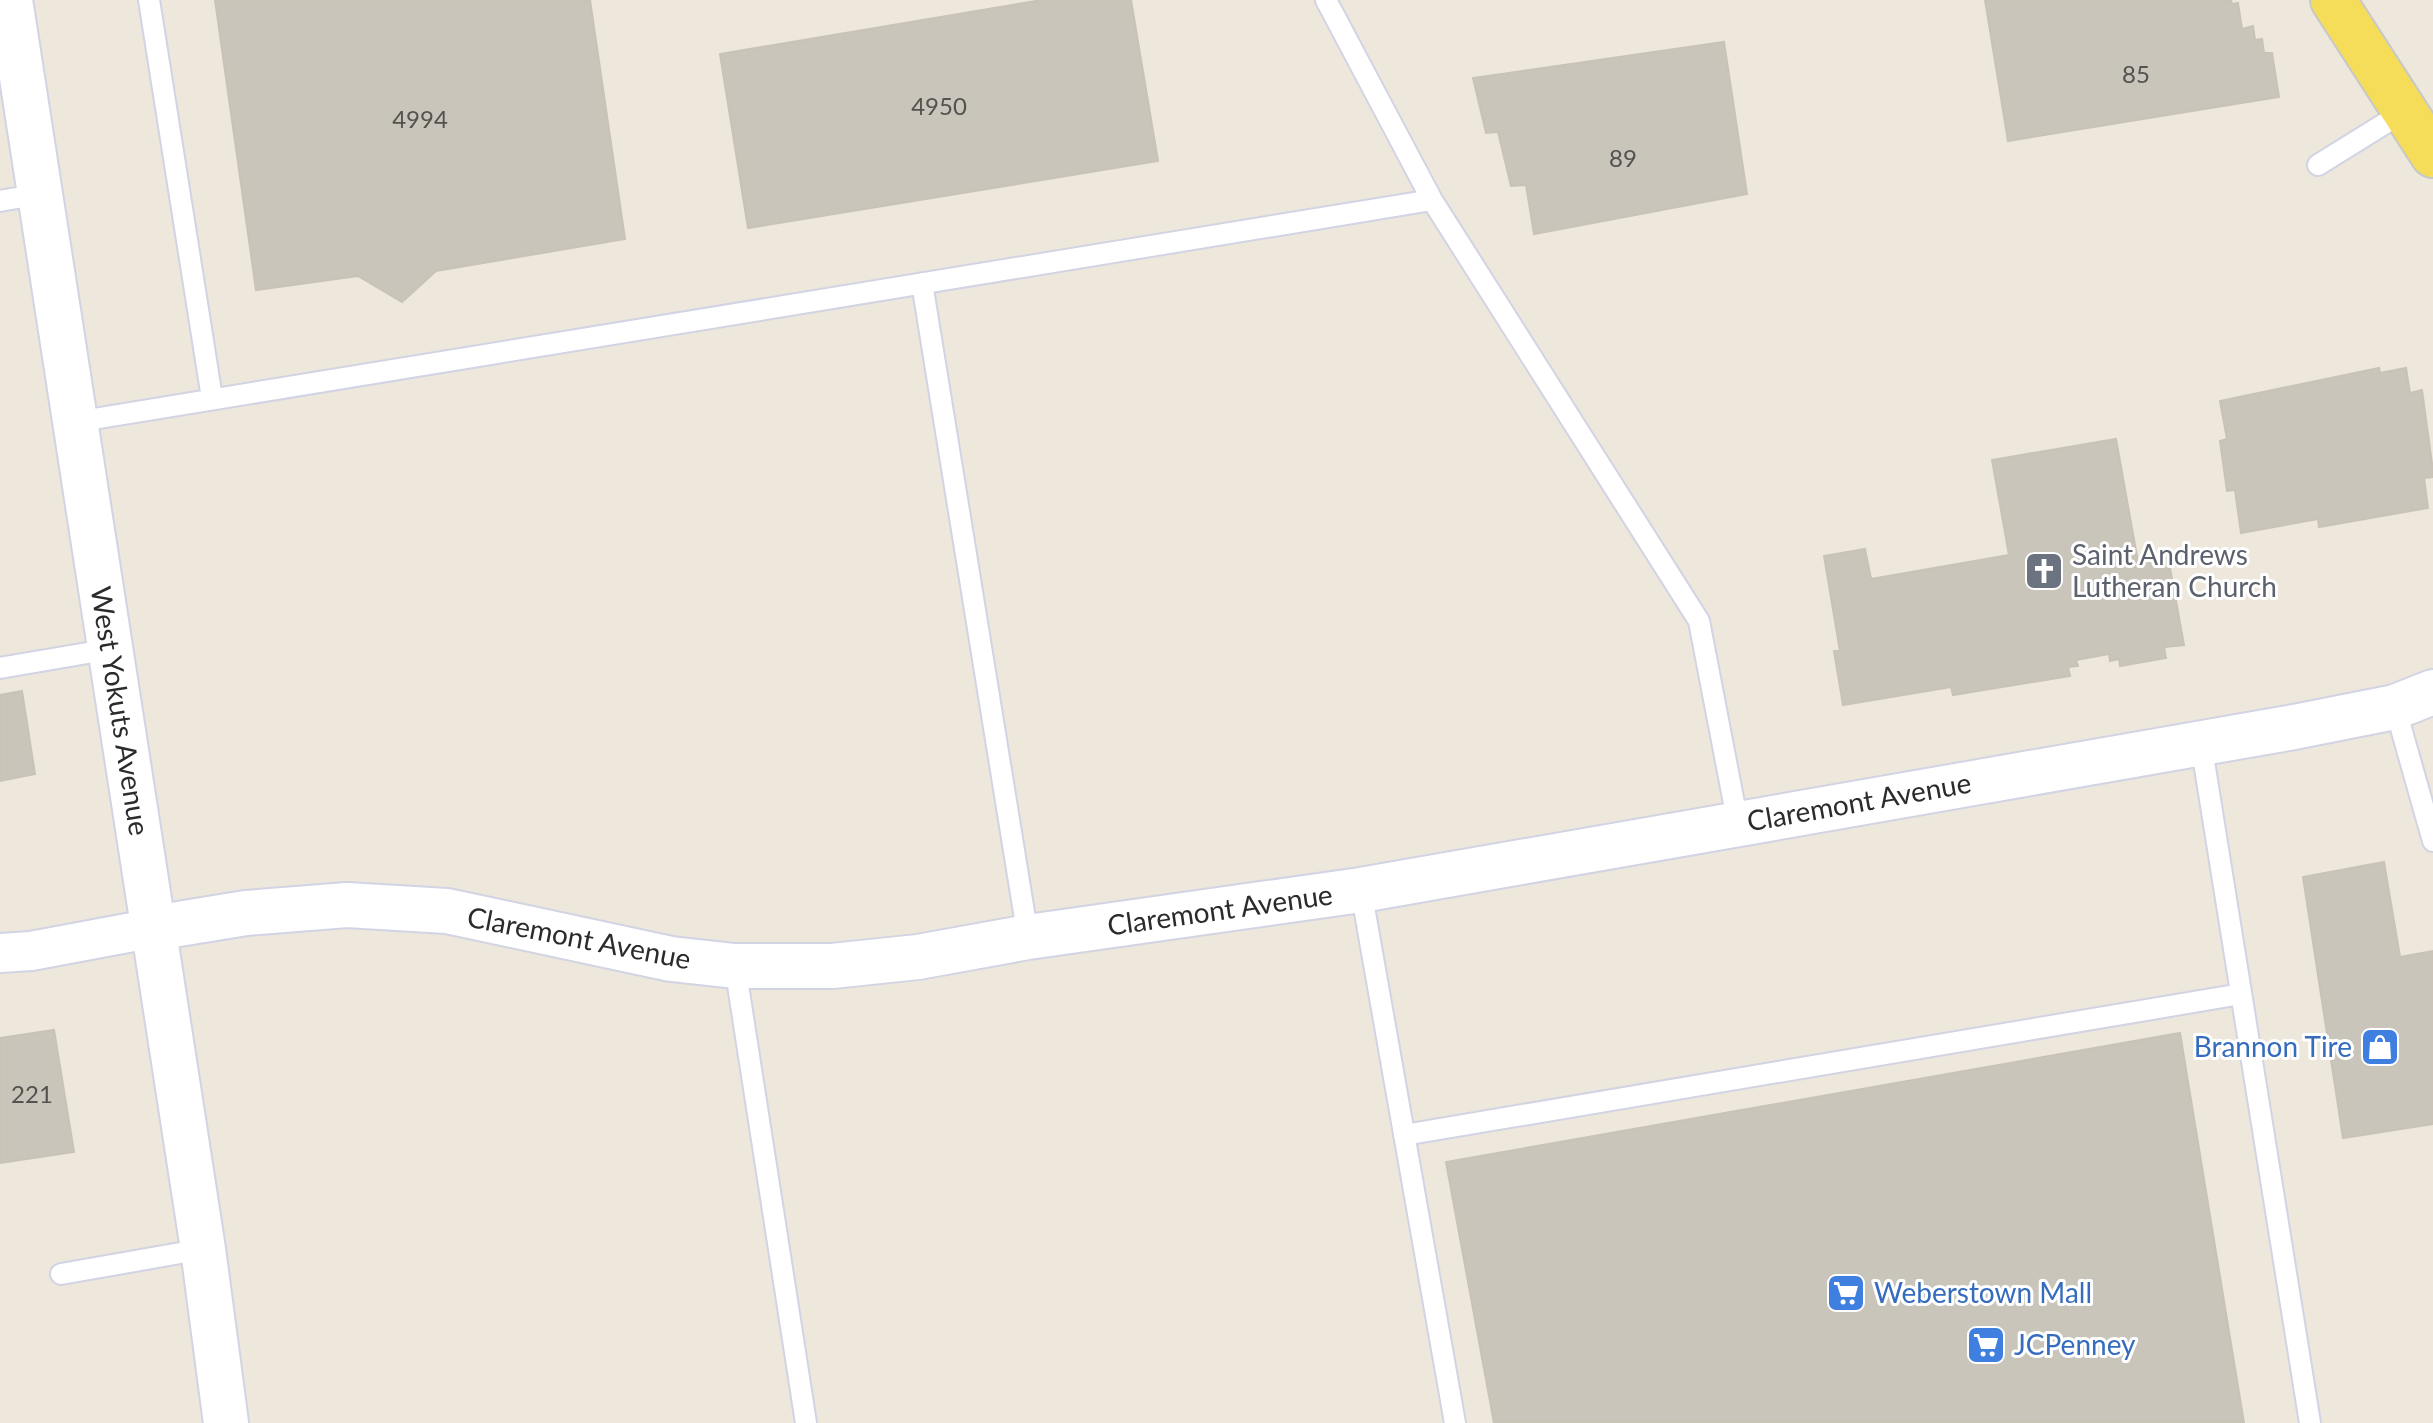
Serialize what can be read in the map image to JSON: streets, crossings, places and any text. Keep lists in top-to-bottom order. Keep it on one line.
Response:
{"streets":{"street":["West Yokuts Avenue","Claremont Avenue"]},"crossings":[["West Yokuts Avenue","Claremont Avenue"]],"places":{"church":["Saint Andrews Lutheran Church"],"shop":["Brannon Tire"],"supermarket":["Weberstown Mall","JCPenney"]},"house_numbers":["85","4950","4994","89","221"]}
